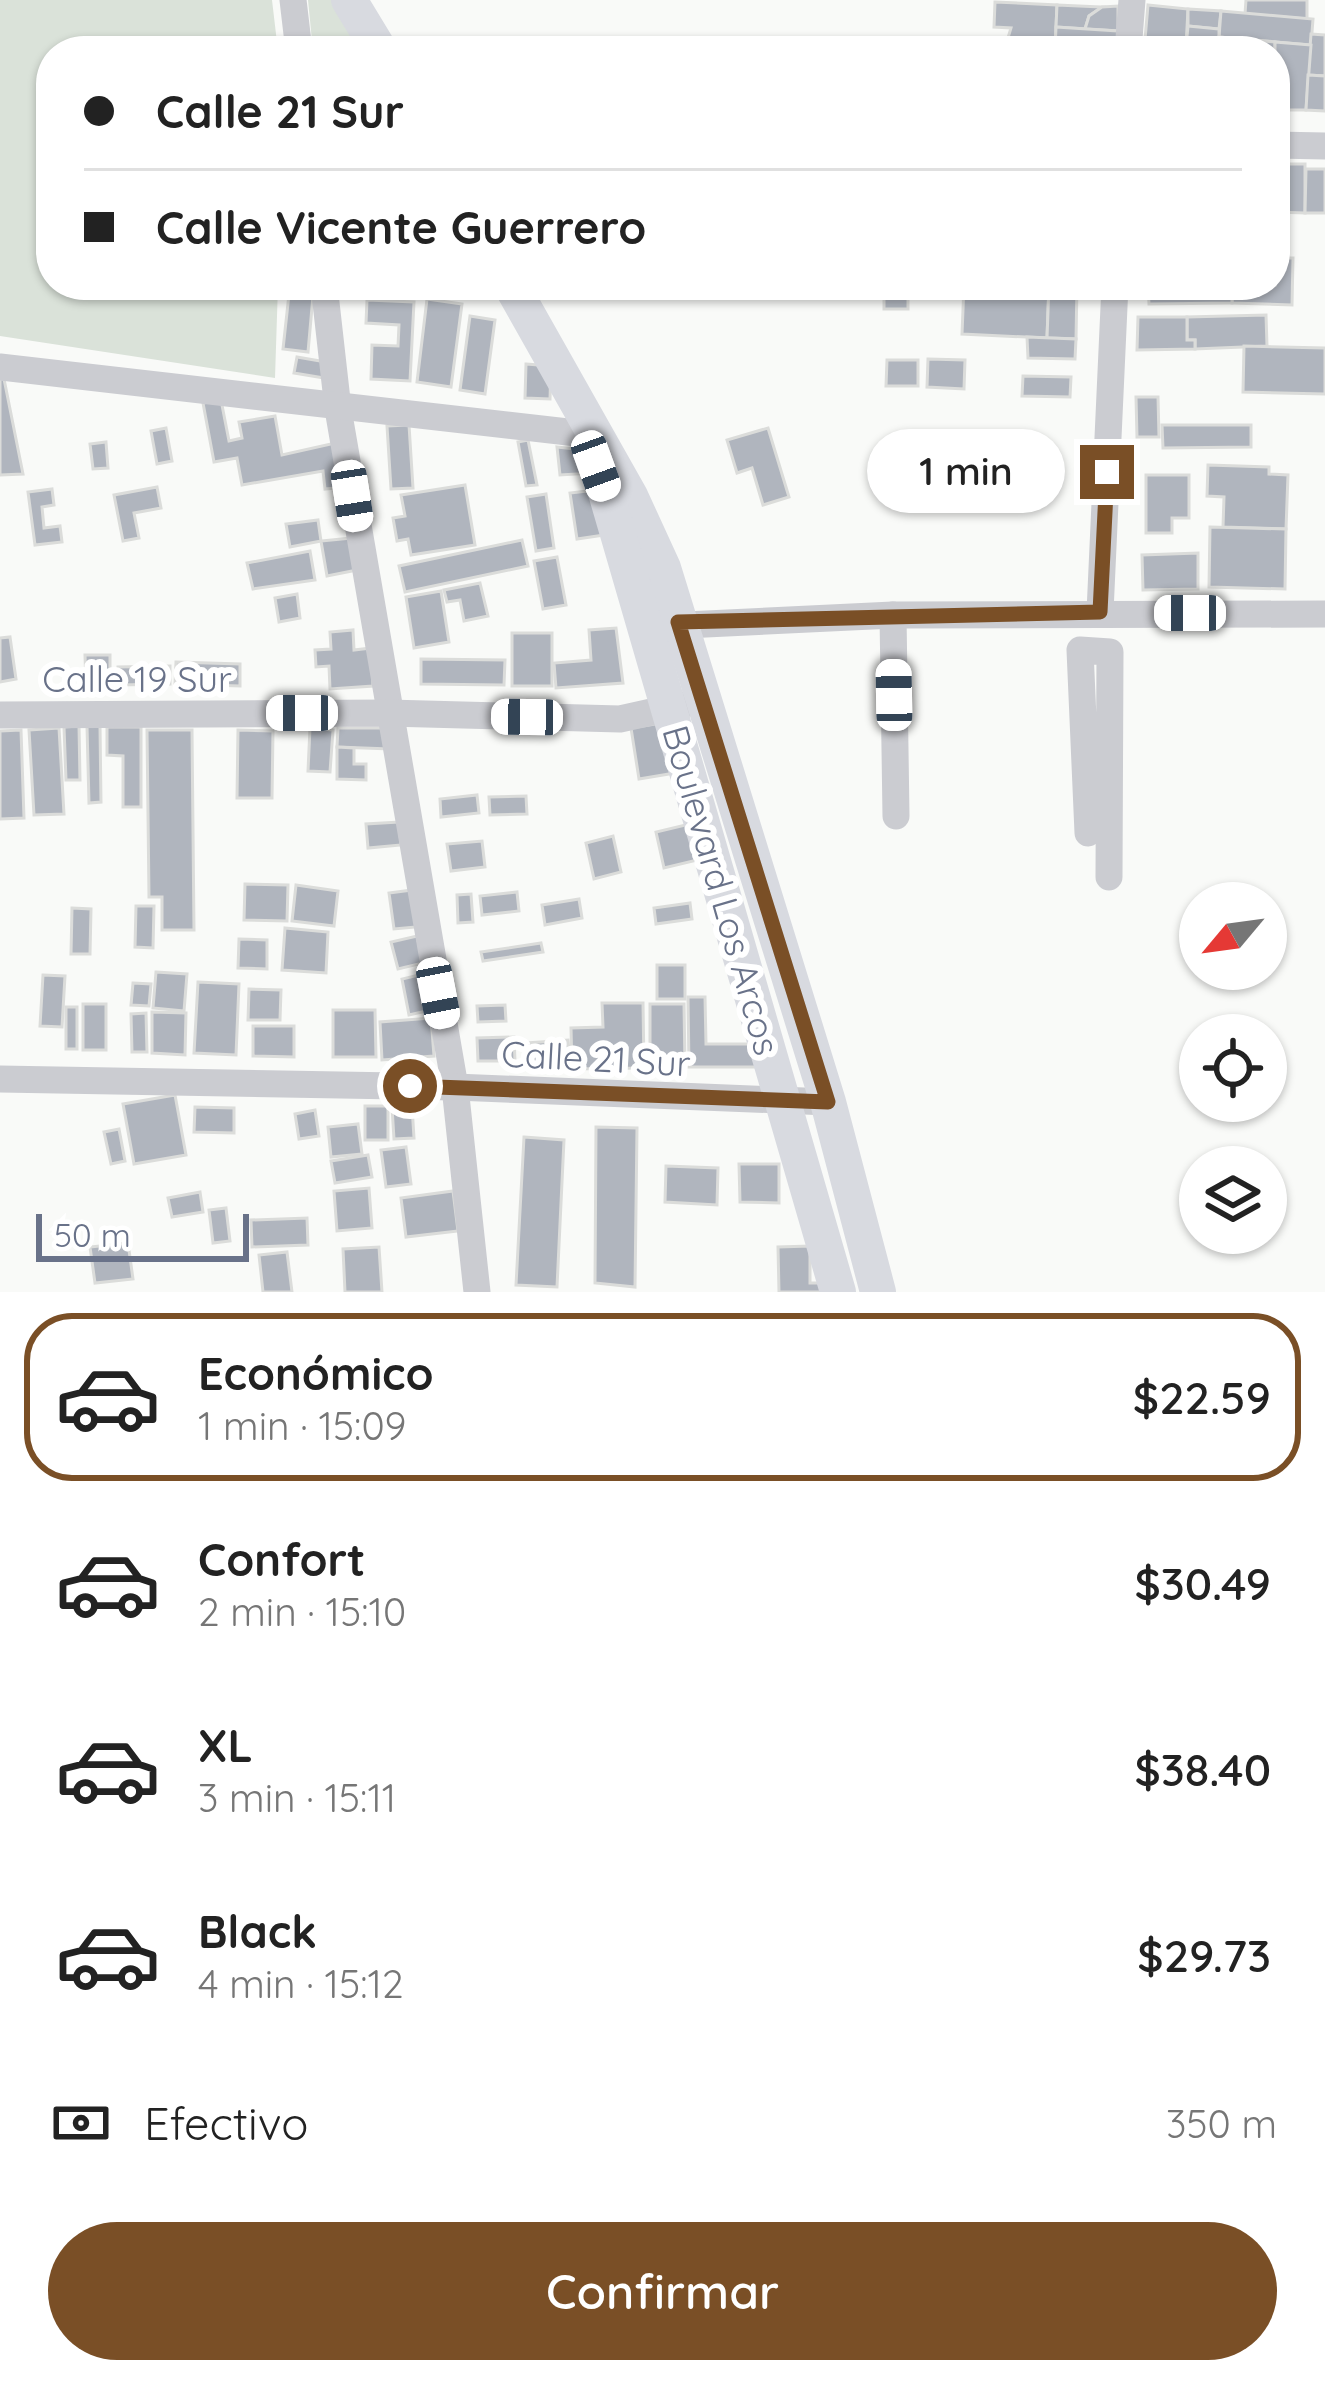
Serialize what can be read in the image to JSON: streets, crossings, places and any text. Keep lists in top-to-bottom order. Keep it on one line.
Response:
{"streets":{"main road":["Boulevard Los Arcos"],"street":["Calle 19 Sur","Calle 21 Sur"]},"crossings":[["Calle 19 Sur","Boulevard Los Arcos"],["Boulevard Los Arcos","Calle 21 Sur"]],"scale_bar":"50 m","north":"bottom left","page":{"banner":["Calle 21 Sur","Calle Vicente Guerrero"],"bubble":"1 min","scale":"50 m","list":[{"name":"Económico","note":"1 min · 15:09","value":"$22.59"},{"name":"Confort","note":"2 min · 15:10","value":"$30.49"},{"name":"XL","note":"3 min · 15:11","value":"$38.40"},{"name":"Black","note":"4 min · 15:12","value":"$29.73"}],"pay":["Efectivo","350 m"],"buttons":"Confirmar"}}
